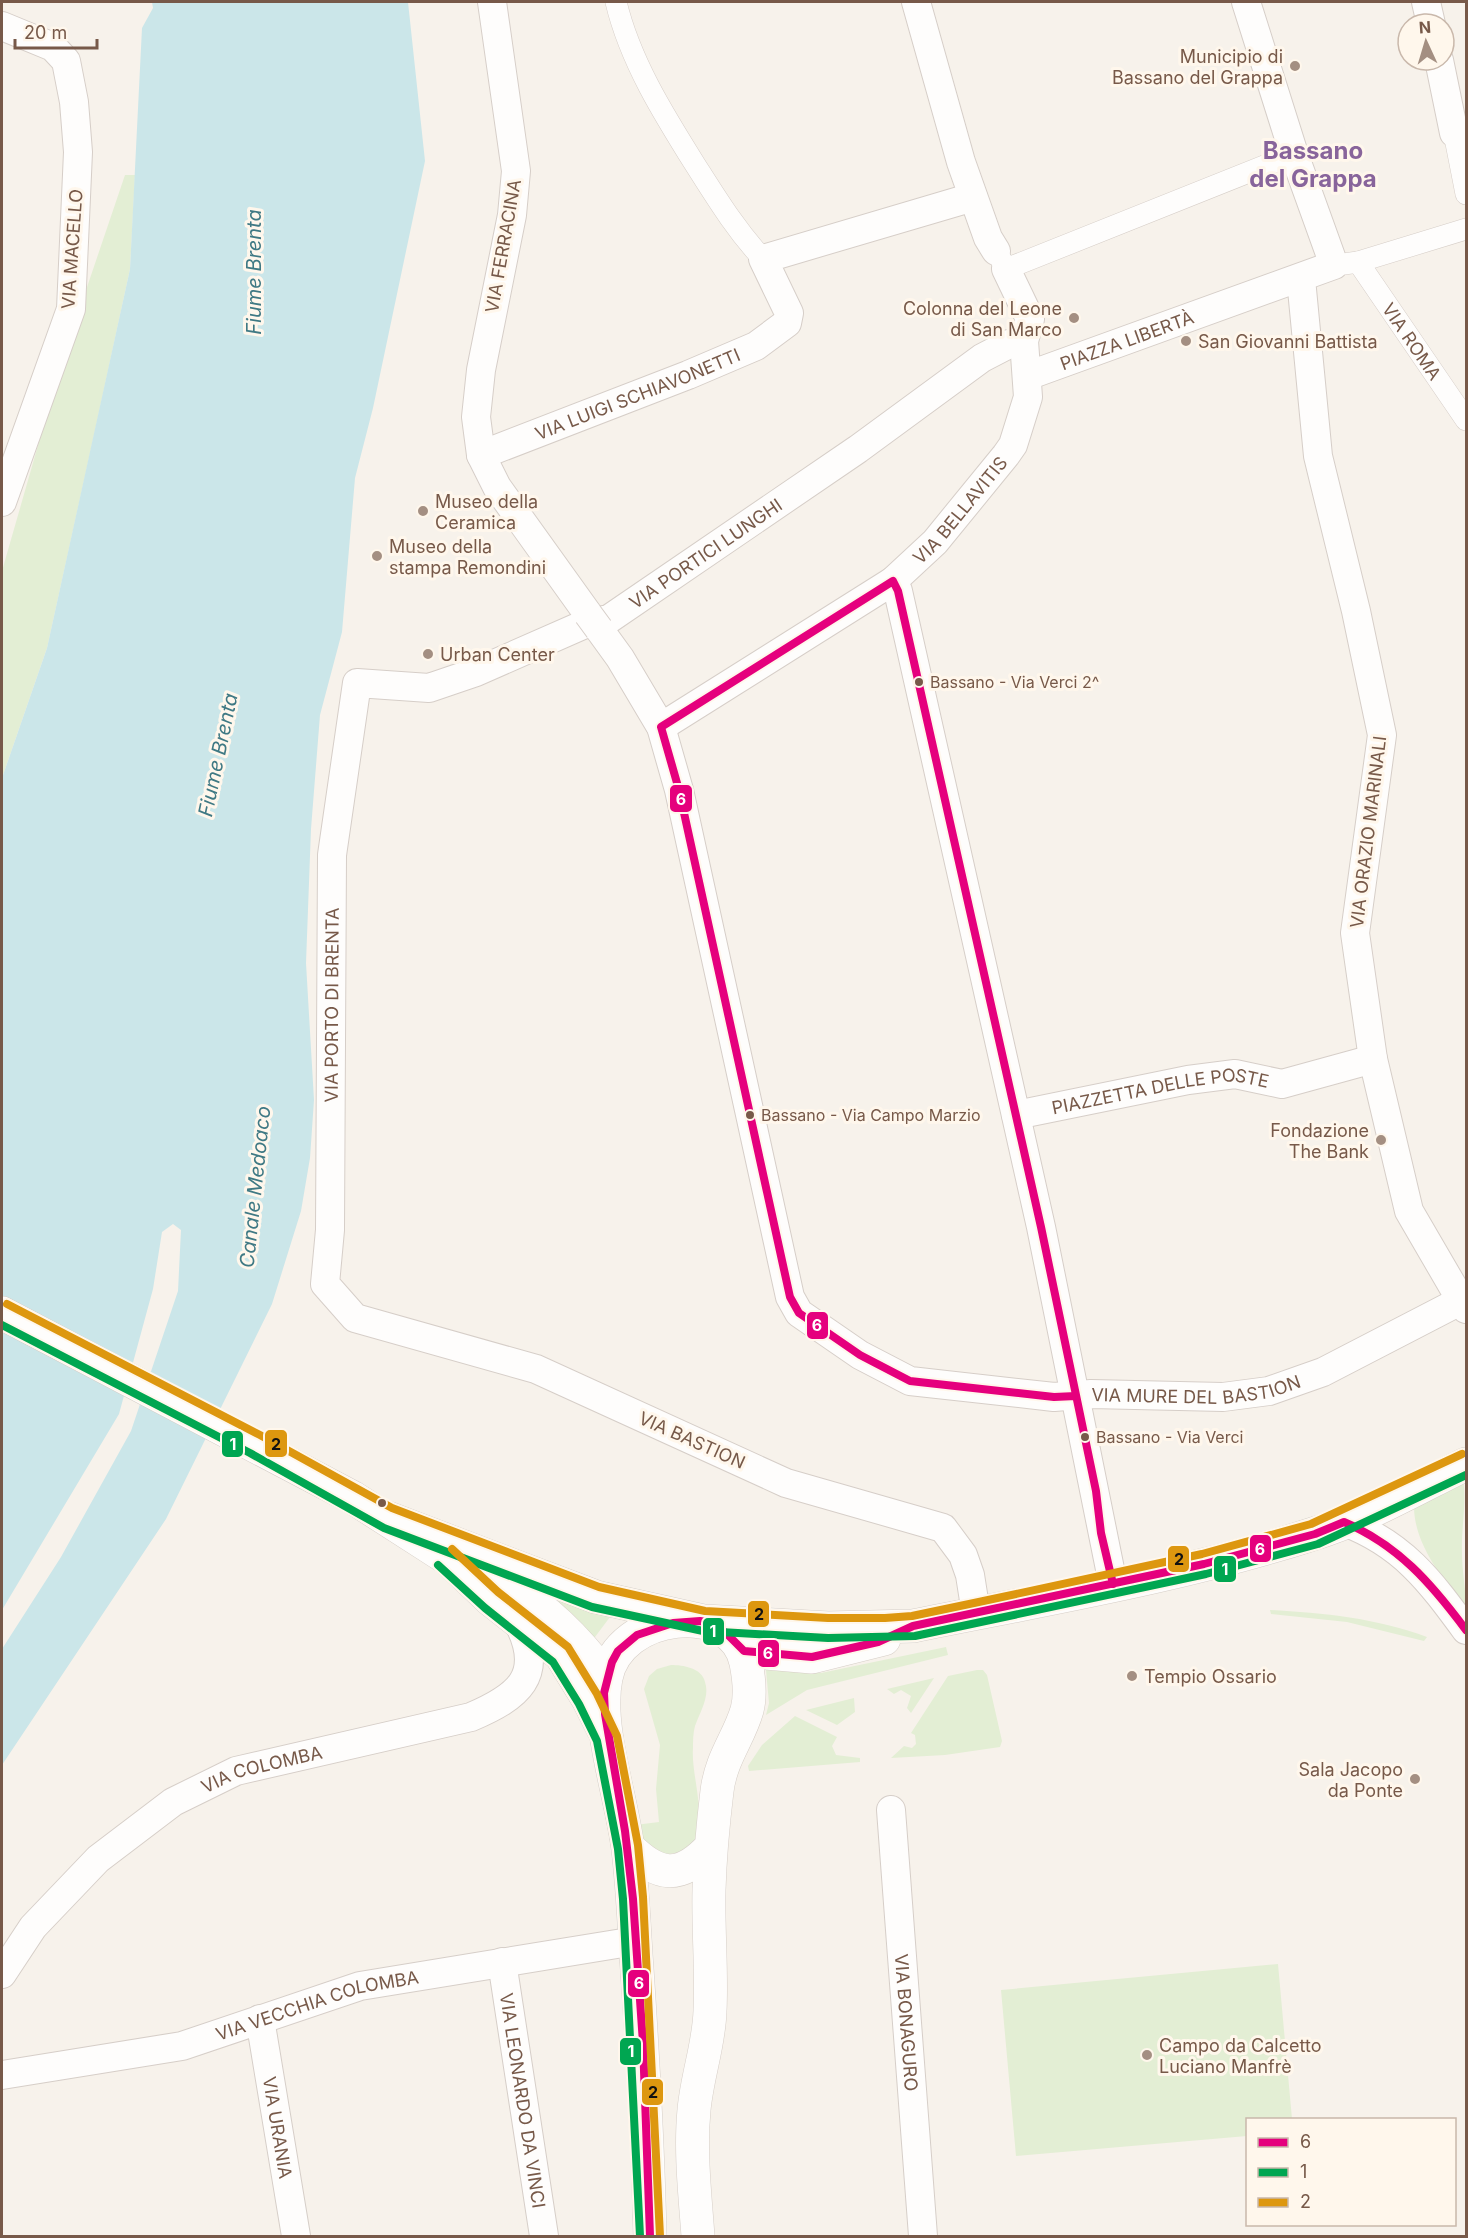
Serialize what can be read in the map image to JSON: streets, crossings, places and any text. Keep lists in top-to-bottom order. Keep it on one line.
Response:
{"streets":{"street":["VIA FERRACINA","VIA MACELLO","PIAZZA LIBERTÀ","VIA ROMA","VIA LUIGI SCHIAVONETTI","VIA BELLAVITIS","VIA PORTICI LUNGHI","VIA ORAZIO MARINALI","VIA PORTO DI BRENTA","PIAZZETTA DELLE POSTE","VIA MURE DEL BASTION","VIA BASTION","VIA COLOMBA","VIA VECCHIA COLOMBA","VIA BONAGURO","VIA LEONARDO DA VINCI","VIA URANIA"]},"crossings":[["VIA FERRACINA","VIA LUIGI SCHIAVONETTI"],["VIA FERRACINA","VIA BELLAVITIS"],["VIA FERRACINA","VIA MURE DEL BASTION"],["PIAZZA LIBERTÀ","VIA ROMA"],["PIAZZA LIBERTÀ","VIA BELLAVITIS"],["PIAZZA LIBERTÀ","VIA ORAZIO MARINALI"],["VIA PORTICI LUNGHI","VIA PORTO DI BRENTA"],["VIA ORAZIO MARINALI","PIAZZETTA DELLE POSTE"],["VIA ORAZIO MARINALI","VIA MURE DEL BASTION"],["VIA PORTO DI BRENTA","VIA BASTION"],["VIA VECCHIA COLOMBA","VIA LEONARDO DA VINCI"],["VIA VECCHIA COLOMBA","VIA URANIA"]],"districts":["Bassano del Grappa"],"water":["Fiume Brenta","Canale Medoaco"],"places":["Municipio di Bassano del Grappa","Colonna del Leone di San Marco","San Giovanni Battista","Museo della Ceramica","Museo della stampa Remondini","Urban Center","Bassano - Via Verci 2^","Bassano - Via Campo Marzio","Fondazione The Bank","Bassano - Via Verci","Tempio Ossario","Sala Jacopo da Ponte","Campo da Calcetto Luciano Manfrè"],"lines":["transit line 6","transit line 2","transit line 1"],"legend":["6","1","2"],"scale_bar":"20 m","north":"top"}
